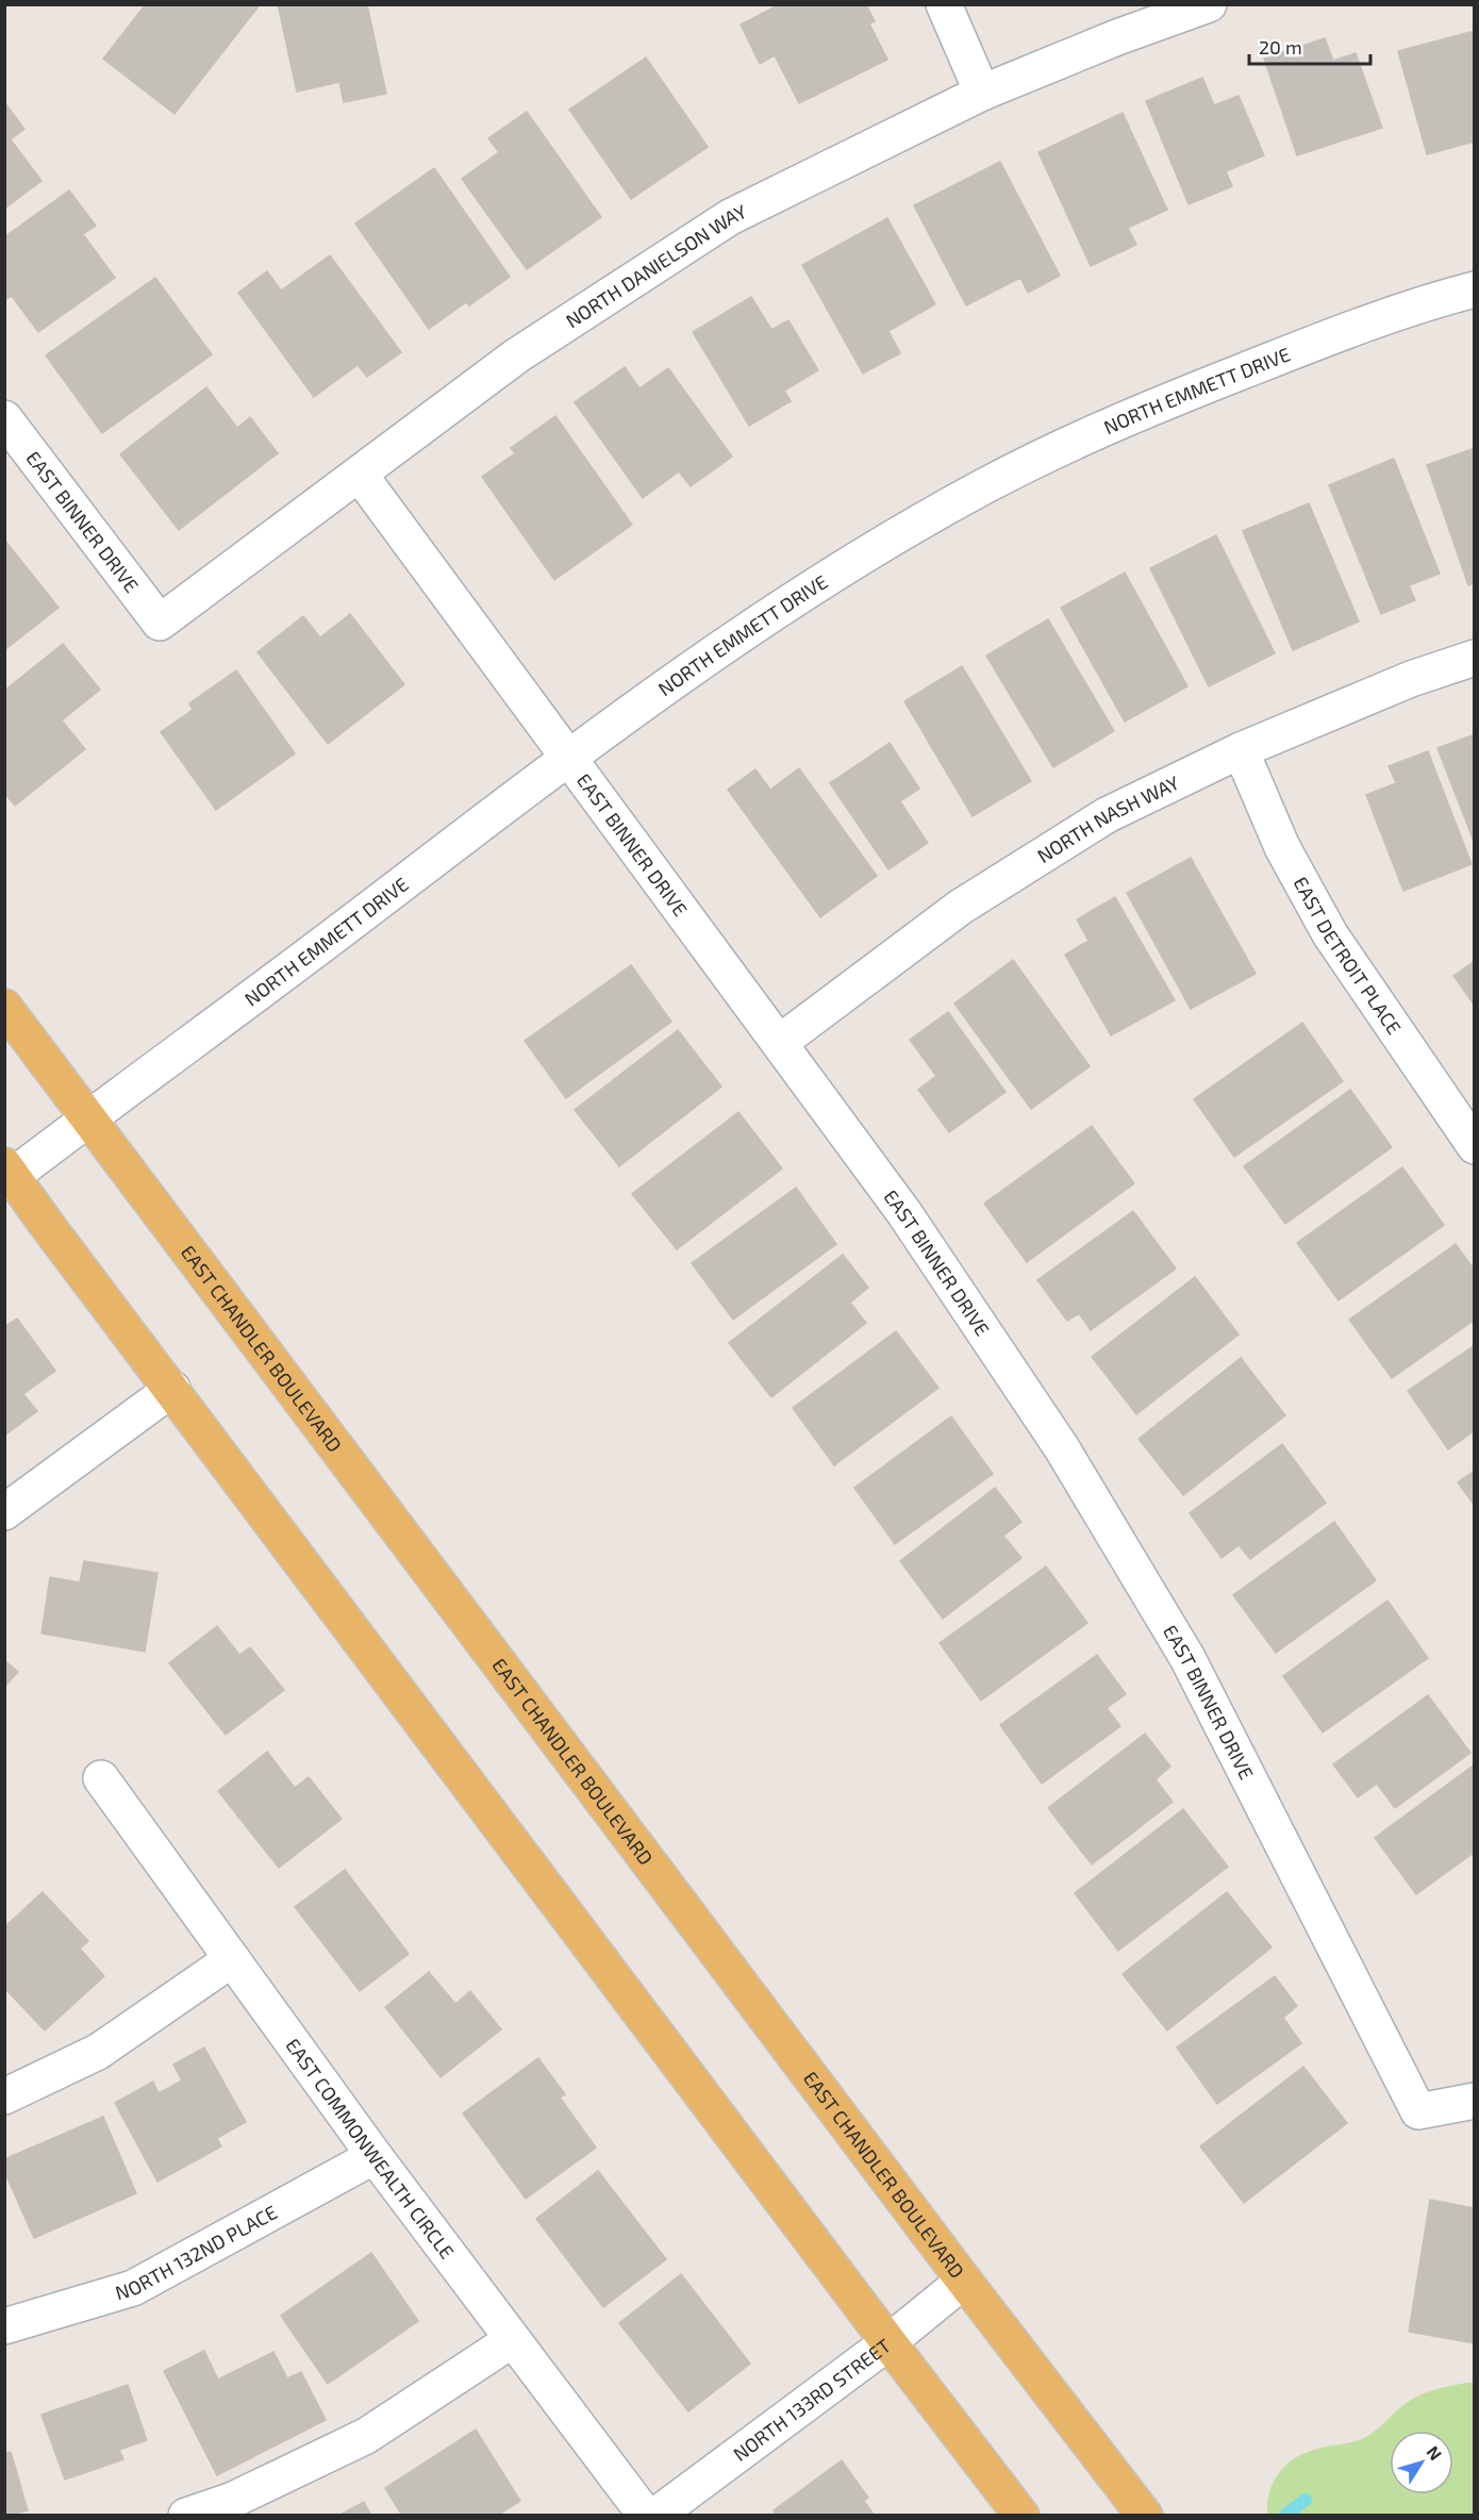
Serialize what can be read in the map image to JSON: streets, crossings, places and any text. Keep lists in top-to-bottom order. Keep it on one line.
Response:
{"streets":{"main road":["EAST CHANDLER BOULEVARD"],"street":["NORTH DANIELSON WAY","NORTH EMMETT DRIVE","EAST BINNER DRIVE","NORTH NASH WAY","EAST DETROIT PLACE","EAST COMMONWEALTH CIRCLE","NORTH 132ND PLACE","NORTH 133RD STREET"]},"crossings":[["NORTH DANIELSON WAY","EAST BINNER DRIVE"],["NORTH EMMETT DRIVE","EAST BINNER DRIVE"],["NORTH EMMETT DRIVE","EAST CHANDLER BOULEVARD"],["EAST BINNER DRIVE","NORTH NASH WAY"],["NORTH NASH WAY","EAST DETROIT PLACE"],["EAST CHANDLER BOULEVARD","NORTH 133RD STREET"],["EAST COMMONWEALTH CIRCLE","NORTH 132ND PLACE"]],"scale_bar":"20 m","north":"top right"}
